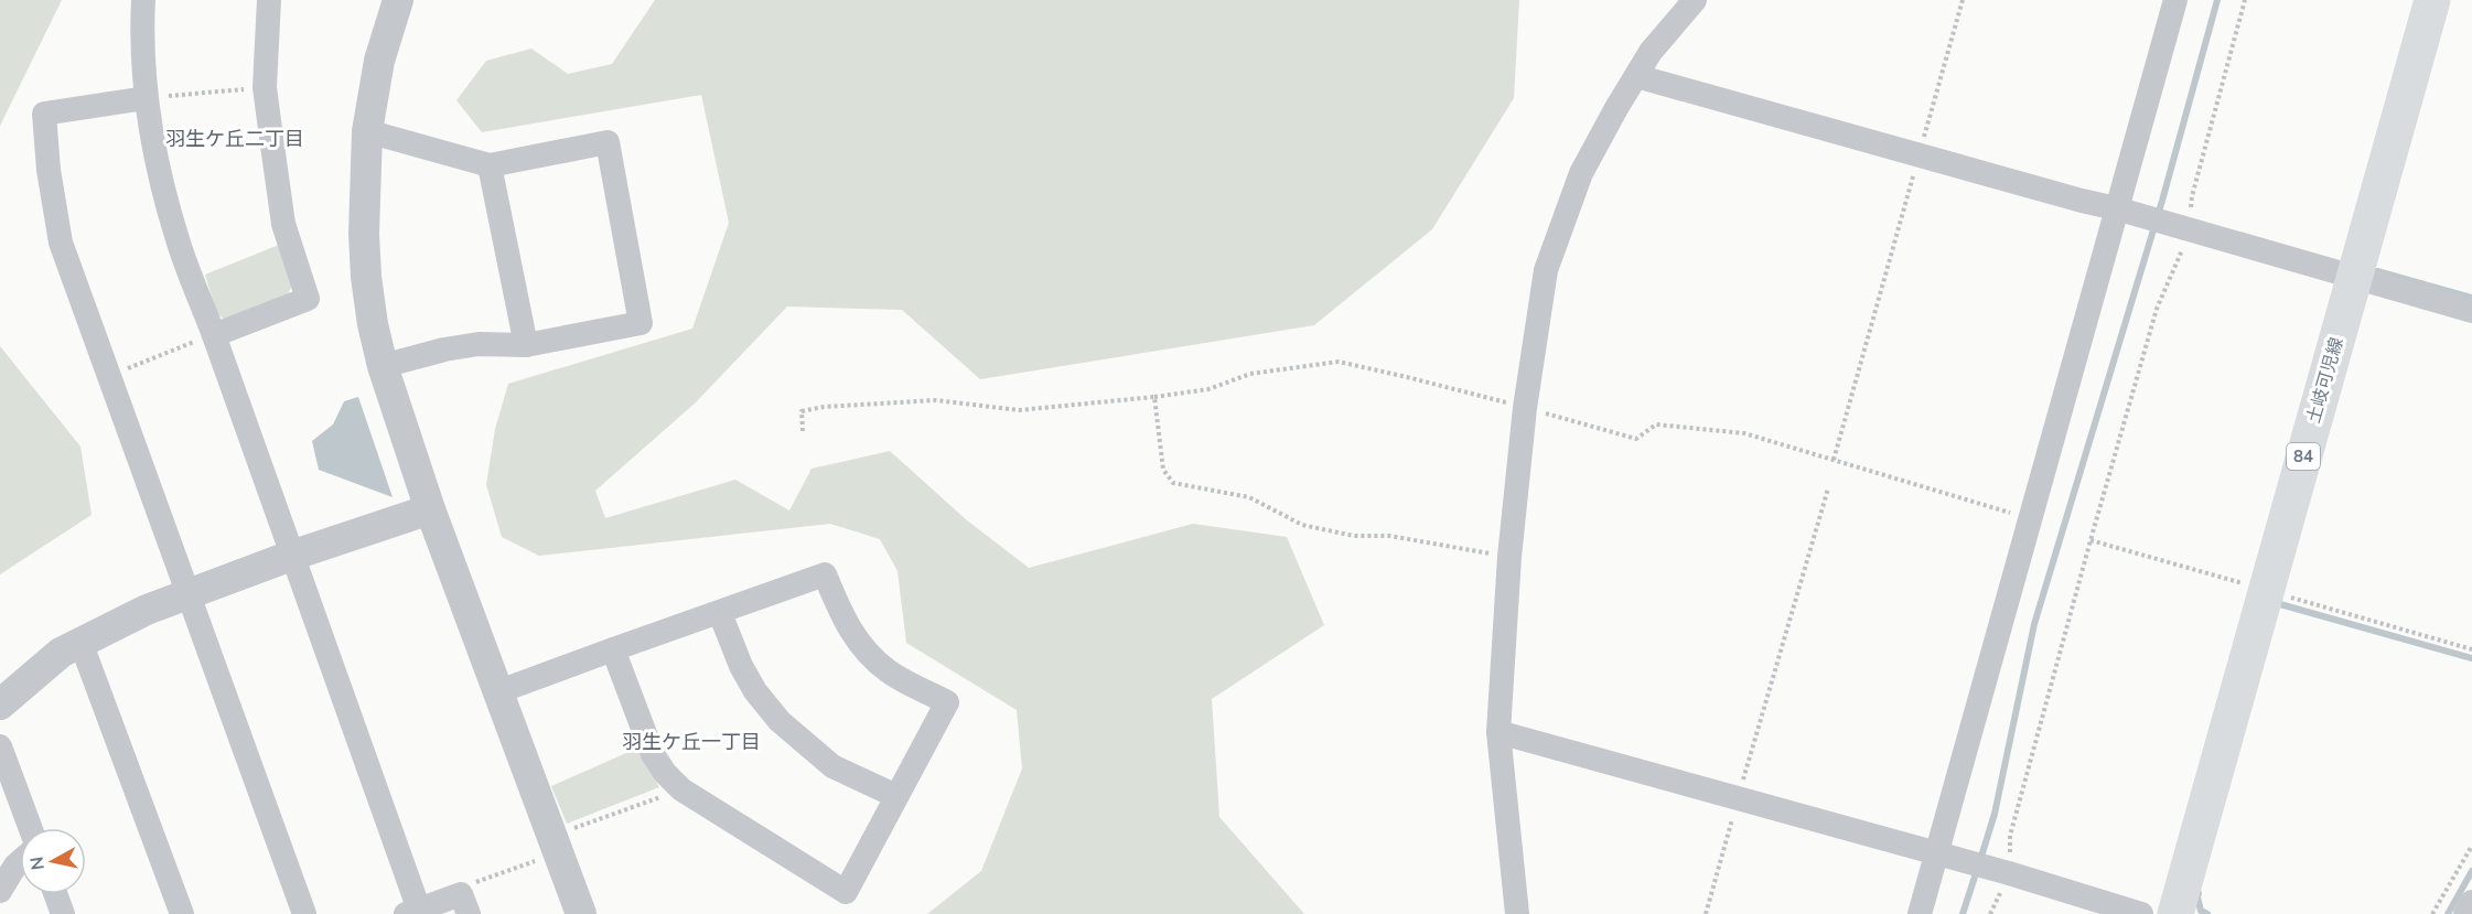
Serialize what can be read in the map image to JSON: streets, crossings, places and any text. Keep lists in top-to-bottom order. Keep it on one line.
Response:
{"streets":{"main road":["土岐可児線","84"]},"districts":["羽生ケ丘二丁目","羽生ケ丘一丁目"],"north":"left"}
